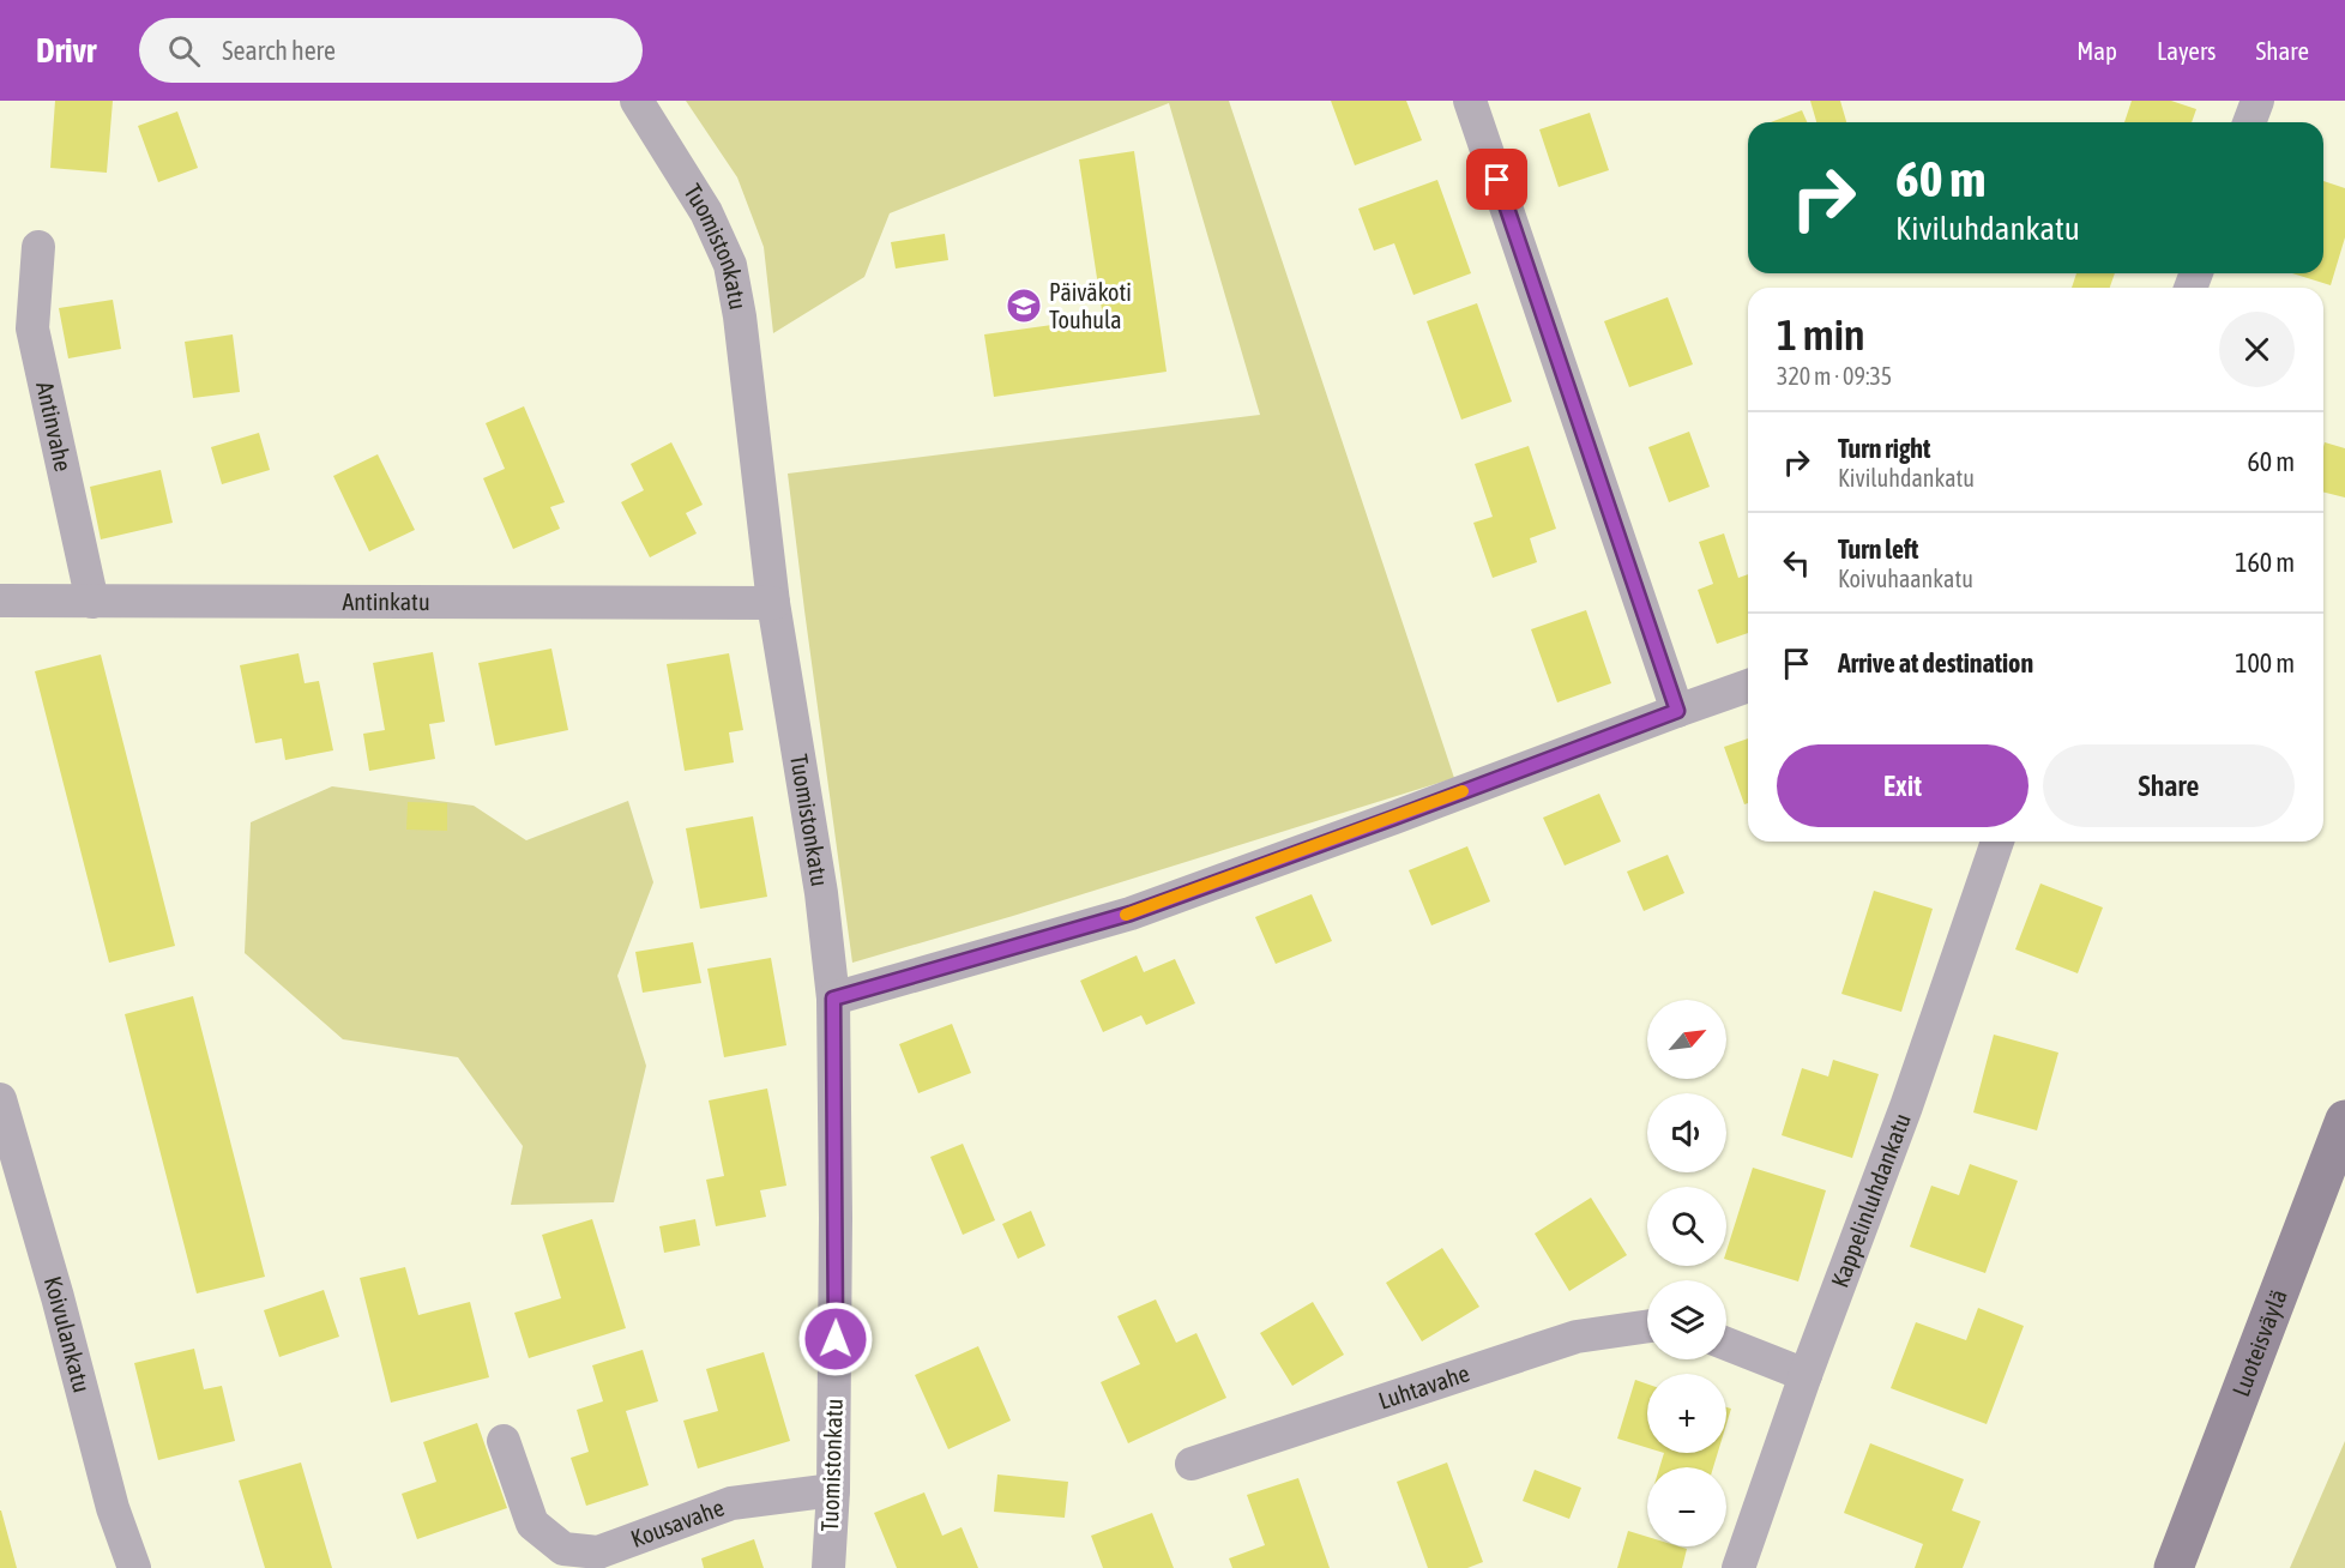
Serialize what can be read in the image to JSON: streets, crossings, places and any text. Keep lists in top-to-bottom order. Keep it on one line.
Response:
{"streets":{"main road":["Luoteisväylä"],"street":["Tuomistonkatu","Antinvahe","Antinkatu","Kappelinluhdankatu","Koivulankatu","Luhtavahe","Kousavahe"]},"crossings":[["Tuomistonkatu","Antinkatu"],["Tuomistonkatu","Kousavahe"],["Antinvahe","Antinkatu"]],"places":{"school or university":["Päiväkoti Touhula"]},"north":"top right","page":{"header":"Drivr","search":"Search here","nav":["Map","Layers","Share"],"turn":["60 m","Kiviluhdankatu"],"heading":["1 min","320 m · 09:35"],"list":[{"name":"Turn right","note":"Kiviluhdankatu","value":"60 m"},{"name":"Turn left","note":"Koivuhaankatu","value":"160 m"},{"name":"Arrive at destination","value":"100 m"}],"buttons":["Exit","Share"],"map_buttons":["+","−"]}}
